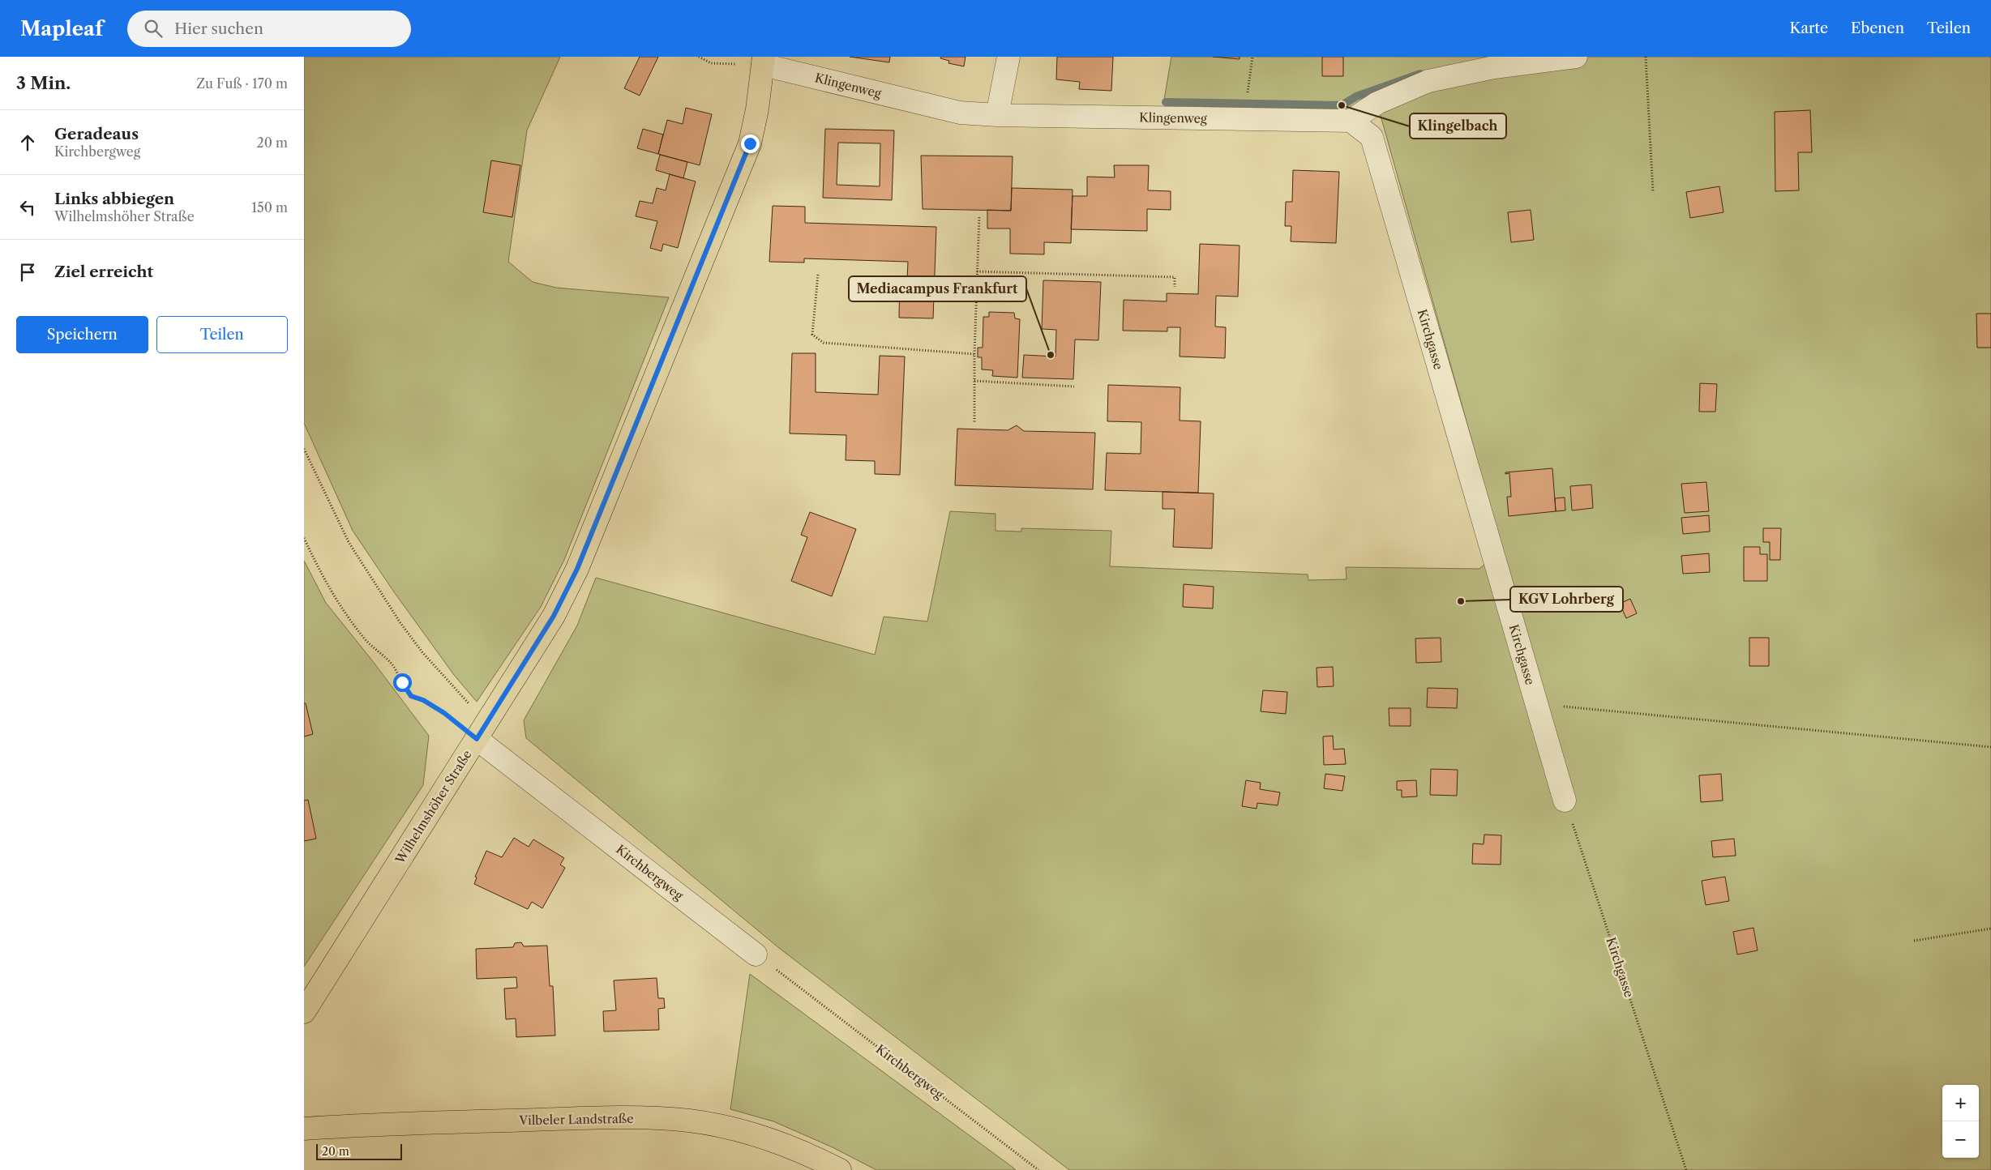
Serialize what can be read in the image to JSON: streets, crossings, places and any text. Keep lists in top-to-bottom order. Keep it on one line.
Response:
{"streets":{"main road":["Wilhelmshöher Straße","Vilbeler Landstraße"],"street":["Klingenweg","Kirchgasse","Kirchbergweg"]},"crossings":[["Klingenweg","Kirchgasse"],["Klingenweg","Wilhelmshöher Straße"],["Wilhelmshöher Straße","Kirchbergweg"]],"places":["Klingelbach","Mediacampus Frankfurt","KGV Lohrberg"],"scale_bar":"20 m","page":{"header":"Mapleaf","search":"Hier suchen","nav":["Karte","Ebenen","Teilen"],"heading":["3 Min.","Zu Fuß · 170 m"],"list":[["Geradeaus","Kirchbergweg","20 m"],["Links abbiegen","Wilhelmshöher Straße","150 m"],"Ziel erreicht"],"buttons":["Speichern","Teilen"],"map_buttons":["+","−"],"scale":"20 m"}}
